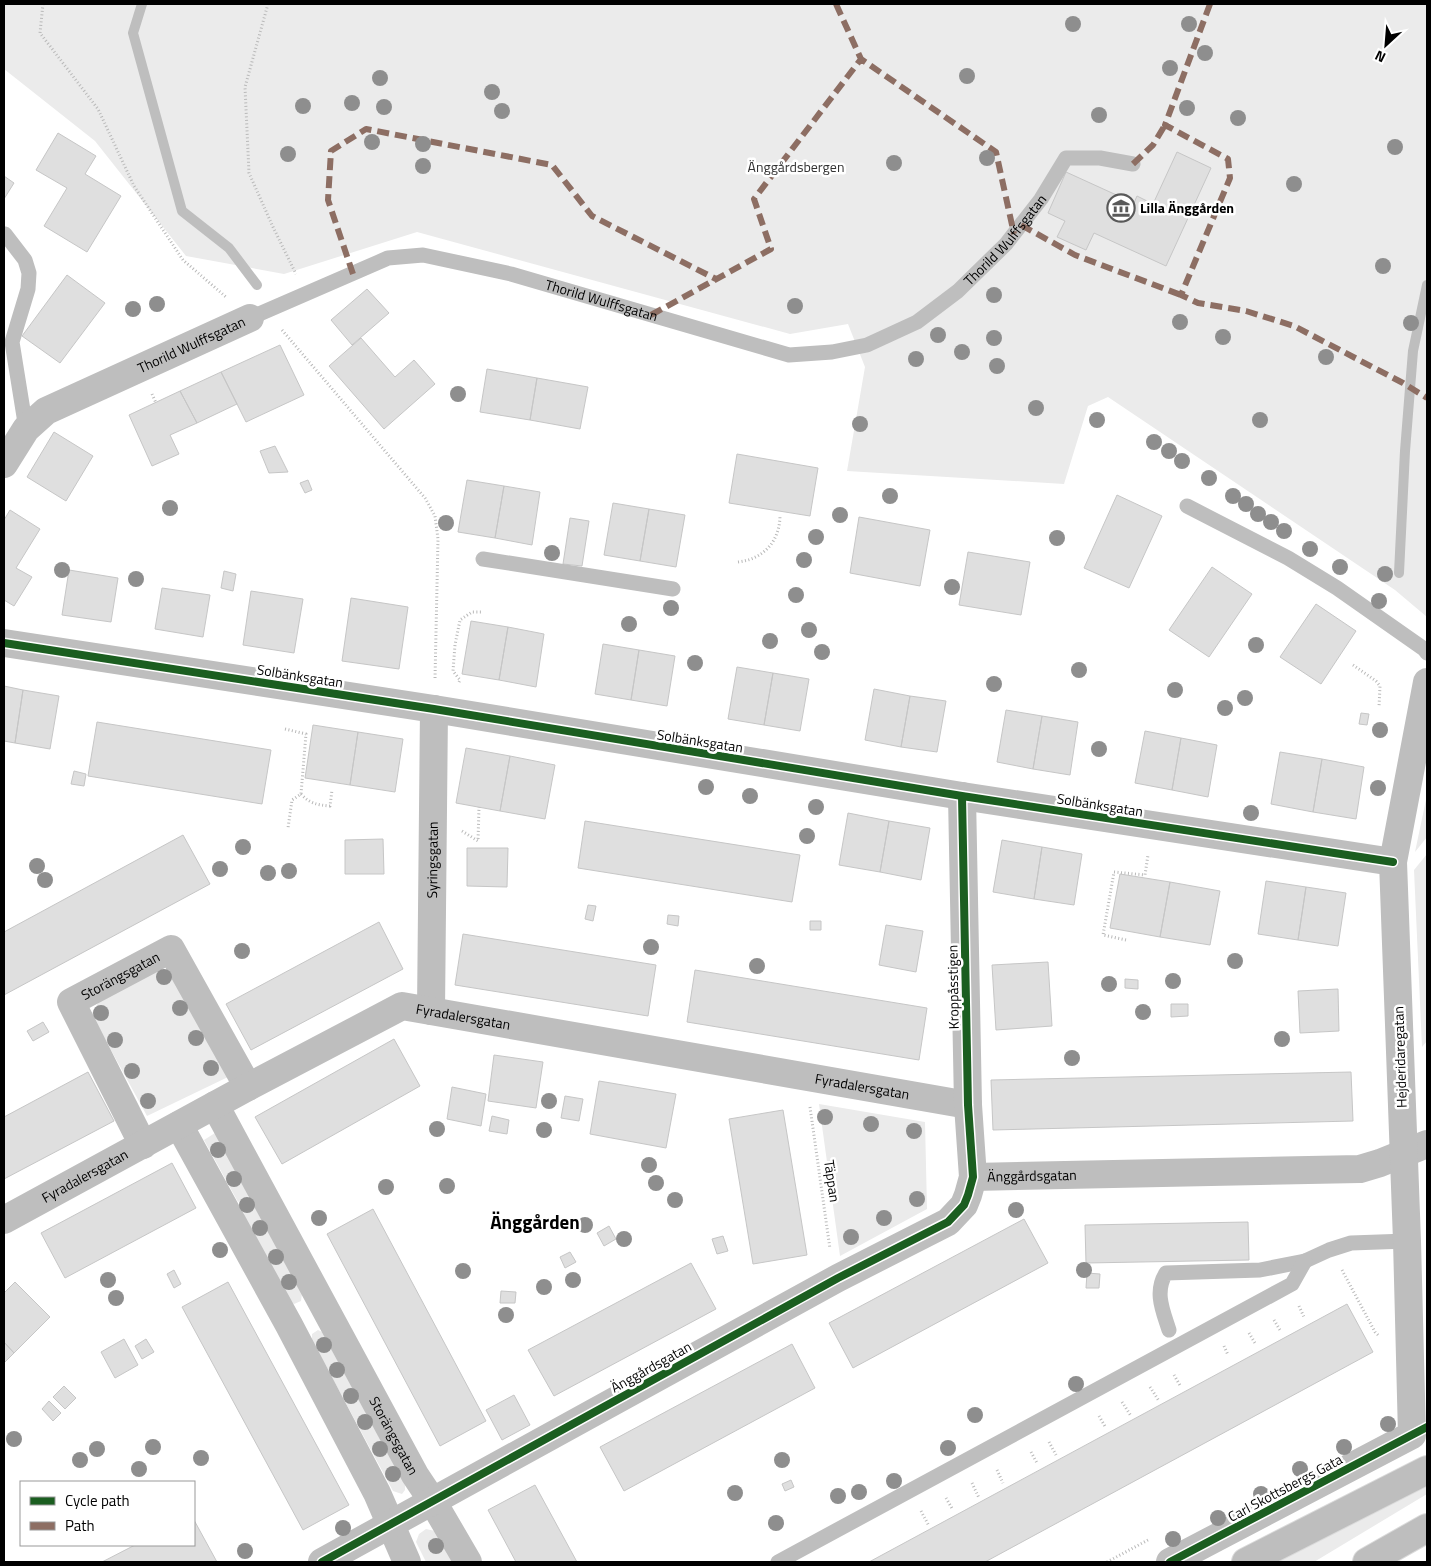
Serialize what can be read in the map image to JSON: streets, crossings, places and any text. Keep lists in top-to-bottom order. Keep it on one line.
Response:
{"streets":{"street":["Thorild Wulffsgatan","Solbänksgatan","Syringsgatan","Storängsgatan","Kroppåsstigen","Fyradalersgatan","Hejderidaregatan","Änggårdsgatan","Carl Skottsbergs Gata"],"path":["Täppan"]},"crossings":[["Solbänksgatan","Syringsgatan"],["Solbänksgatan","Kroppåsstigen"],["Solbänksgatan","Hejderidaregatan"],["Syringsgatan","Fyradalersgatan"],["Storängsgatan","Fyradalersgatan"],["Storängsgatan","Änggårdsgatan"],["Kroppåsstigen","Fyradalersgatan"],["Kroppåsstigen","Änggårdsgatan"],["Hejderidaregatan","Änggårdsgatan"],["Hejderidaregatan","Carl Skottsbergs Gata"]],"districts":["Änggården"],"parks":["Änggårdsbergen"],"places":{"museum":["Lilla Änggården"]},"legend":["Cycle path","Path"],"north":"bottom left"}
